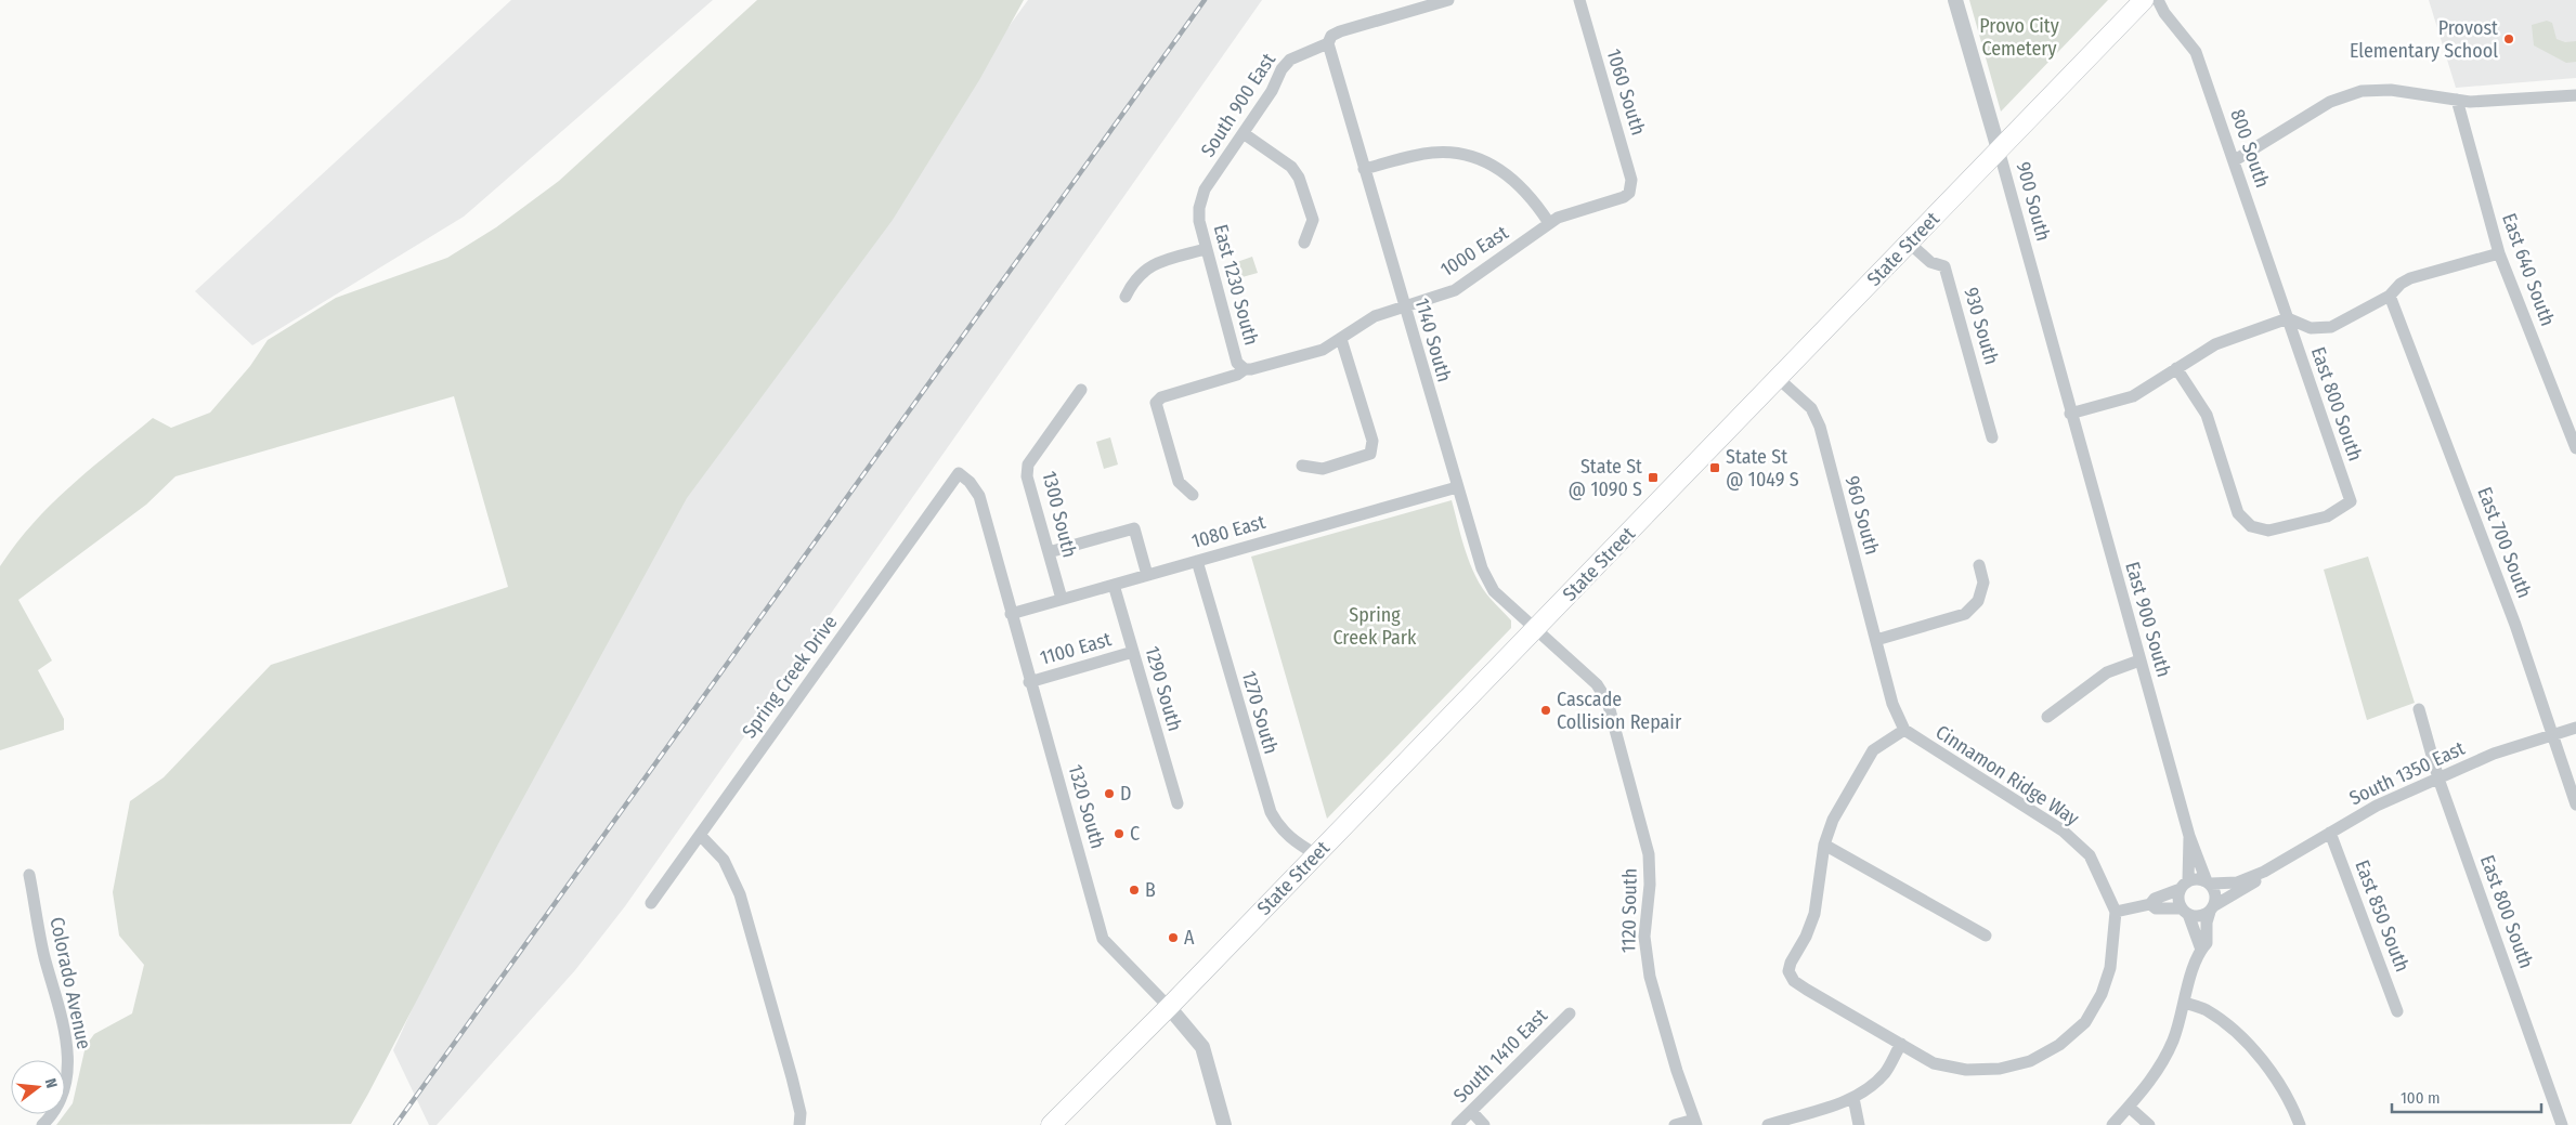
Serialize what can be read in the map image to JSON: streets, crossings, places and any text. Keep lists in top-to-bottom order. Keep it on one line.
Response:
{"streets":{"main road":["State Street"],"street":["1060 South","South 900 East","800 South","900 South","1000 East","East 640 South","East 1230 South","930 South","1140 South","East 800 South","1300 South","960 South","1080 East","East 700 South","East 900 South","1100 East","Spring Creek Drive","1290 South","1270 South","South 1350 East","Cinnamon Ridge Way","1320 South","1120 South","East 850 South","Colorado Avenue","South 1410 East"]},"crossings":[["1060 South","1000 East"],["South 900 East","East 1230 South"],["South 900 East","1140 South"],["800 South","East 800 South"],["900 South","State Street"],["900 South","East 900 South"],["State Street","930 South"],["State Street","1140 South"],["State Street","960 South"],["State Street","1270 South"],["State Street","1320 South"],["State Street","1120 South"],["1000 East","East 1230 South"],["1000 East","1140 South"],["1140 South","1080 East"],["1140 South","1120 South"],["East 800 South","South 1350 East"],["1300 South","1080 East"],["960 South","Cinnamon Ridge Way"],["1080 East","1290 South"],["1080 East","1270 South"],["1080 East","1320 South"],["East 700 South","South 1350 East"],["East 900 South","South 1350 East"],["1100 East","1290 South"],["1100 East","1320 South"],["Spring Creek Drive","1320 South"],["South 1350 East","East 850 South"]],"parks":["Provo City Cemetery","Spring Creek Park"],"places":{"other":["Provost Elementary School","Cascade Collision Repair","D","C","B","A"],"transit":["State St @ 1049 S","State St @ 1090 S"]},"scale_bar":"100 m","north":"right"}
